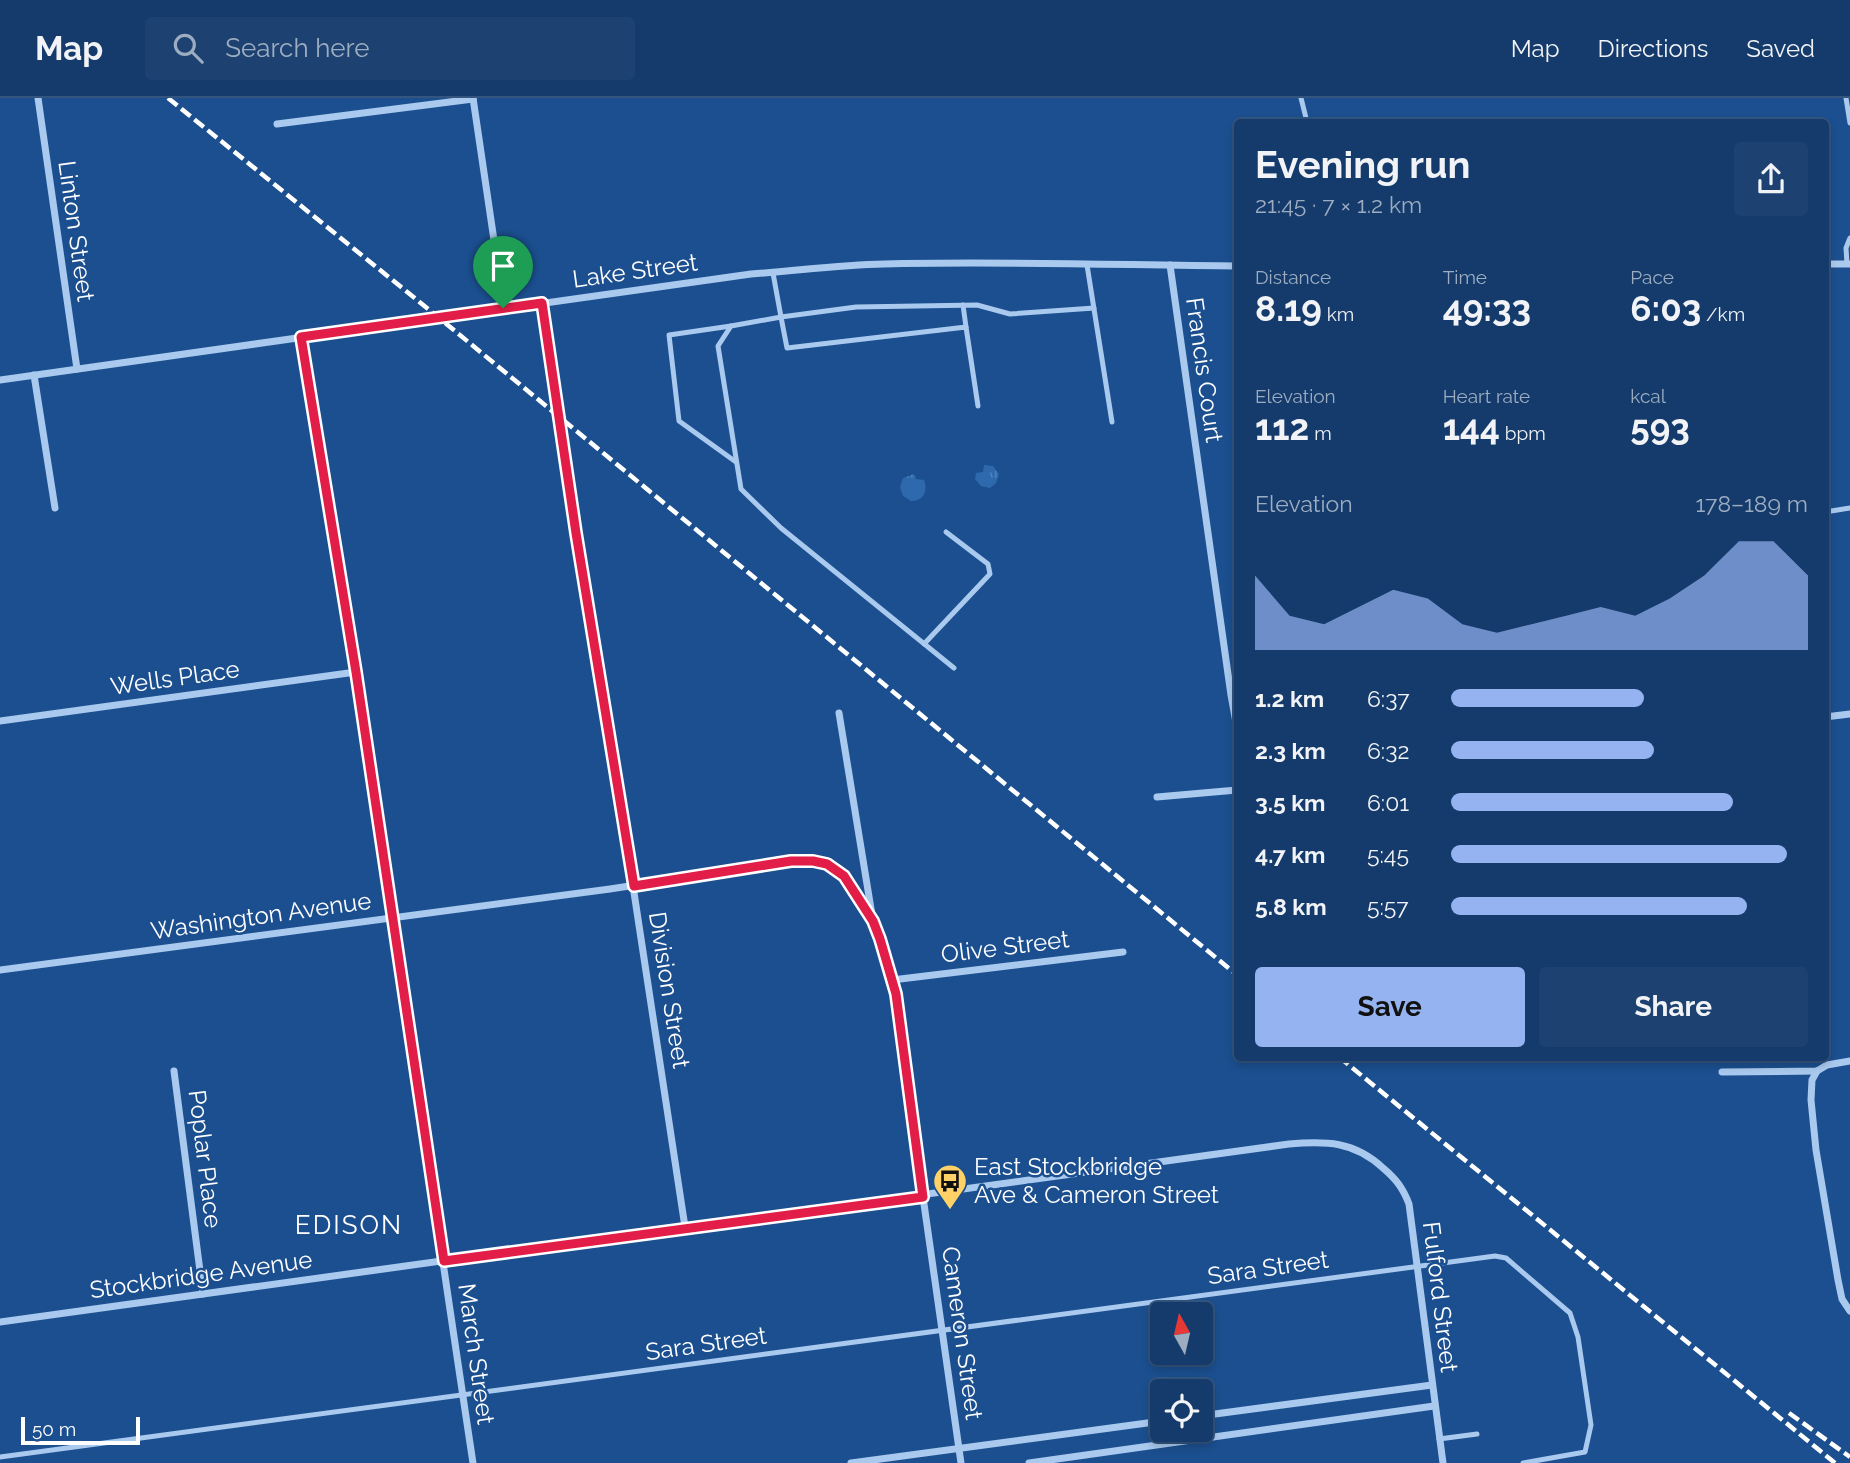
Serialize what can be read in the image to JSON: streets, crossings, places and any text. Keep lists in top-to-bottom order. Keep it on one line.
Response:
{"streets":{"street":["Linton Street","Lake Street","Francis Court","Wells Place","Washington Avenue","Olive Street","Division Street","Poplar Place","Stockbridge Avenue","Fulford Street","Cameron Street","March Street"],"lane":["Sara Street"]},"crossings":[["Linton Street","Lake Street"],["Lake Street","Francis Court"],["Lake Street","Division Street"],["Lake Street","March Street"],["Wells Place","March Street"],["Washington Avenue","Division Street"],["Washington Avenue","Cameron Street"],["Washington Avenue","March Street"],["Olive Street","Cameron Street"],["Division Street","Stockbridge Avenue"],["Poplar Place","Stockbridge Avenue"],["Sara Street","Fulford Street"],["Sara Street","Cameron Street"],["Sara Street","March Street"],["Stockbridge Avenue","Fulford Street"],["Stockbridge Avenue","Cameron Street"],["Stockbridge Avenue","March Street"]],"districts":["EDISON"],"places":{"bus stop":["East Stockbridge Ave & Cameron Street"]},"scale_bar":"50 m","north":"top","page":{"header":"Map","search":"Search here","nav":["Map","Directions","Saved"],"heading":["Evening run","21:45 · 7 × 1.2 km"],"stats":[["Distance","8.19 km"],["Time","49:33"],["Pace","6:03 /km"],["Elevation","112 m"],["Heart rate","144 bpm"],["kcal","593"]],"chart":["Elevation","178–189 m"],"list":[{"name":"1.2 km","note":"6:37"},{"name":"2.3 km","note":"6:32"},{"name":"3.5 km","note":"6:01"},{"name":"4.7 km","note":"5:45"},{"name":"5.8 km","note":"5:57"}],"buttons":["Save","Share"],"scale":"50 m"}}
